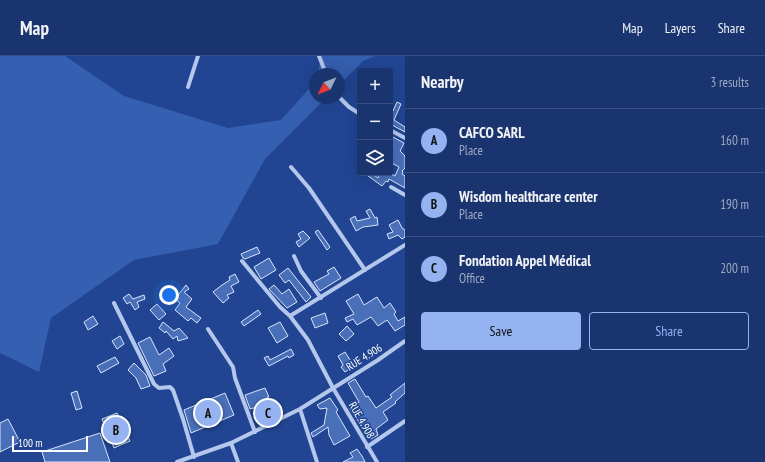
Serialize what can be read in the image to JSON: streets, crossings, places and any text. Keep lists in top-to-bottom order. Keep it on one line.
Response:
{"streets":{"street":["RUE 4.906","RUE 4.908"]},"crossings":[["RUE 4.906","RUE 4.908"]],"scale_bar":"100 m","north":"bottom left","page":{"header":"Map","nav":["Map","Layers","Share"],"heading":["Nearby","3 results"],"map_buttons":["+","−"],"list":[{"mark":"A","name":"CAFCO SARL","note":"Place","value":"160 m"},{"mark":"B","name":"Wisdom healthcare center","note":"Place","value":"190 m"},{"mark":"C","name":"Fondation Appel Médical","note":"Office","value":"200 m"}],"buttons":["Save","Share"],"pins":["A","C","B"],"scale":"100 m"}}
